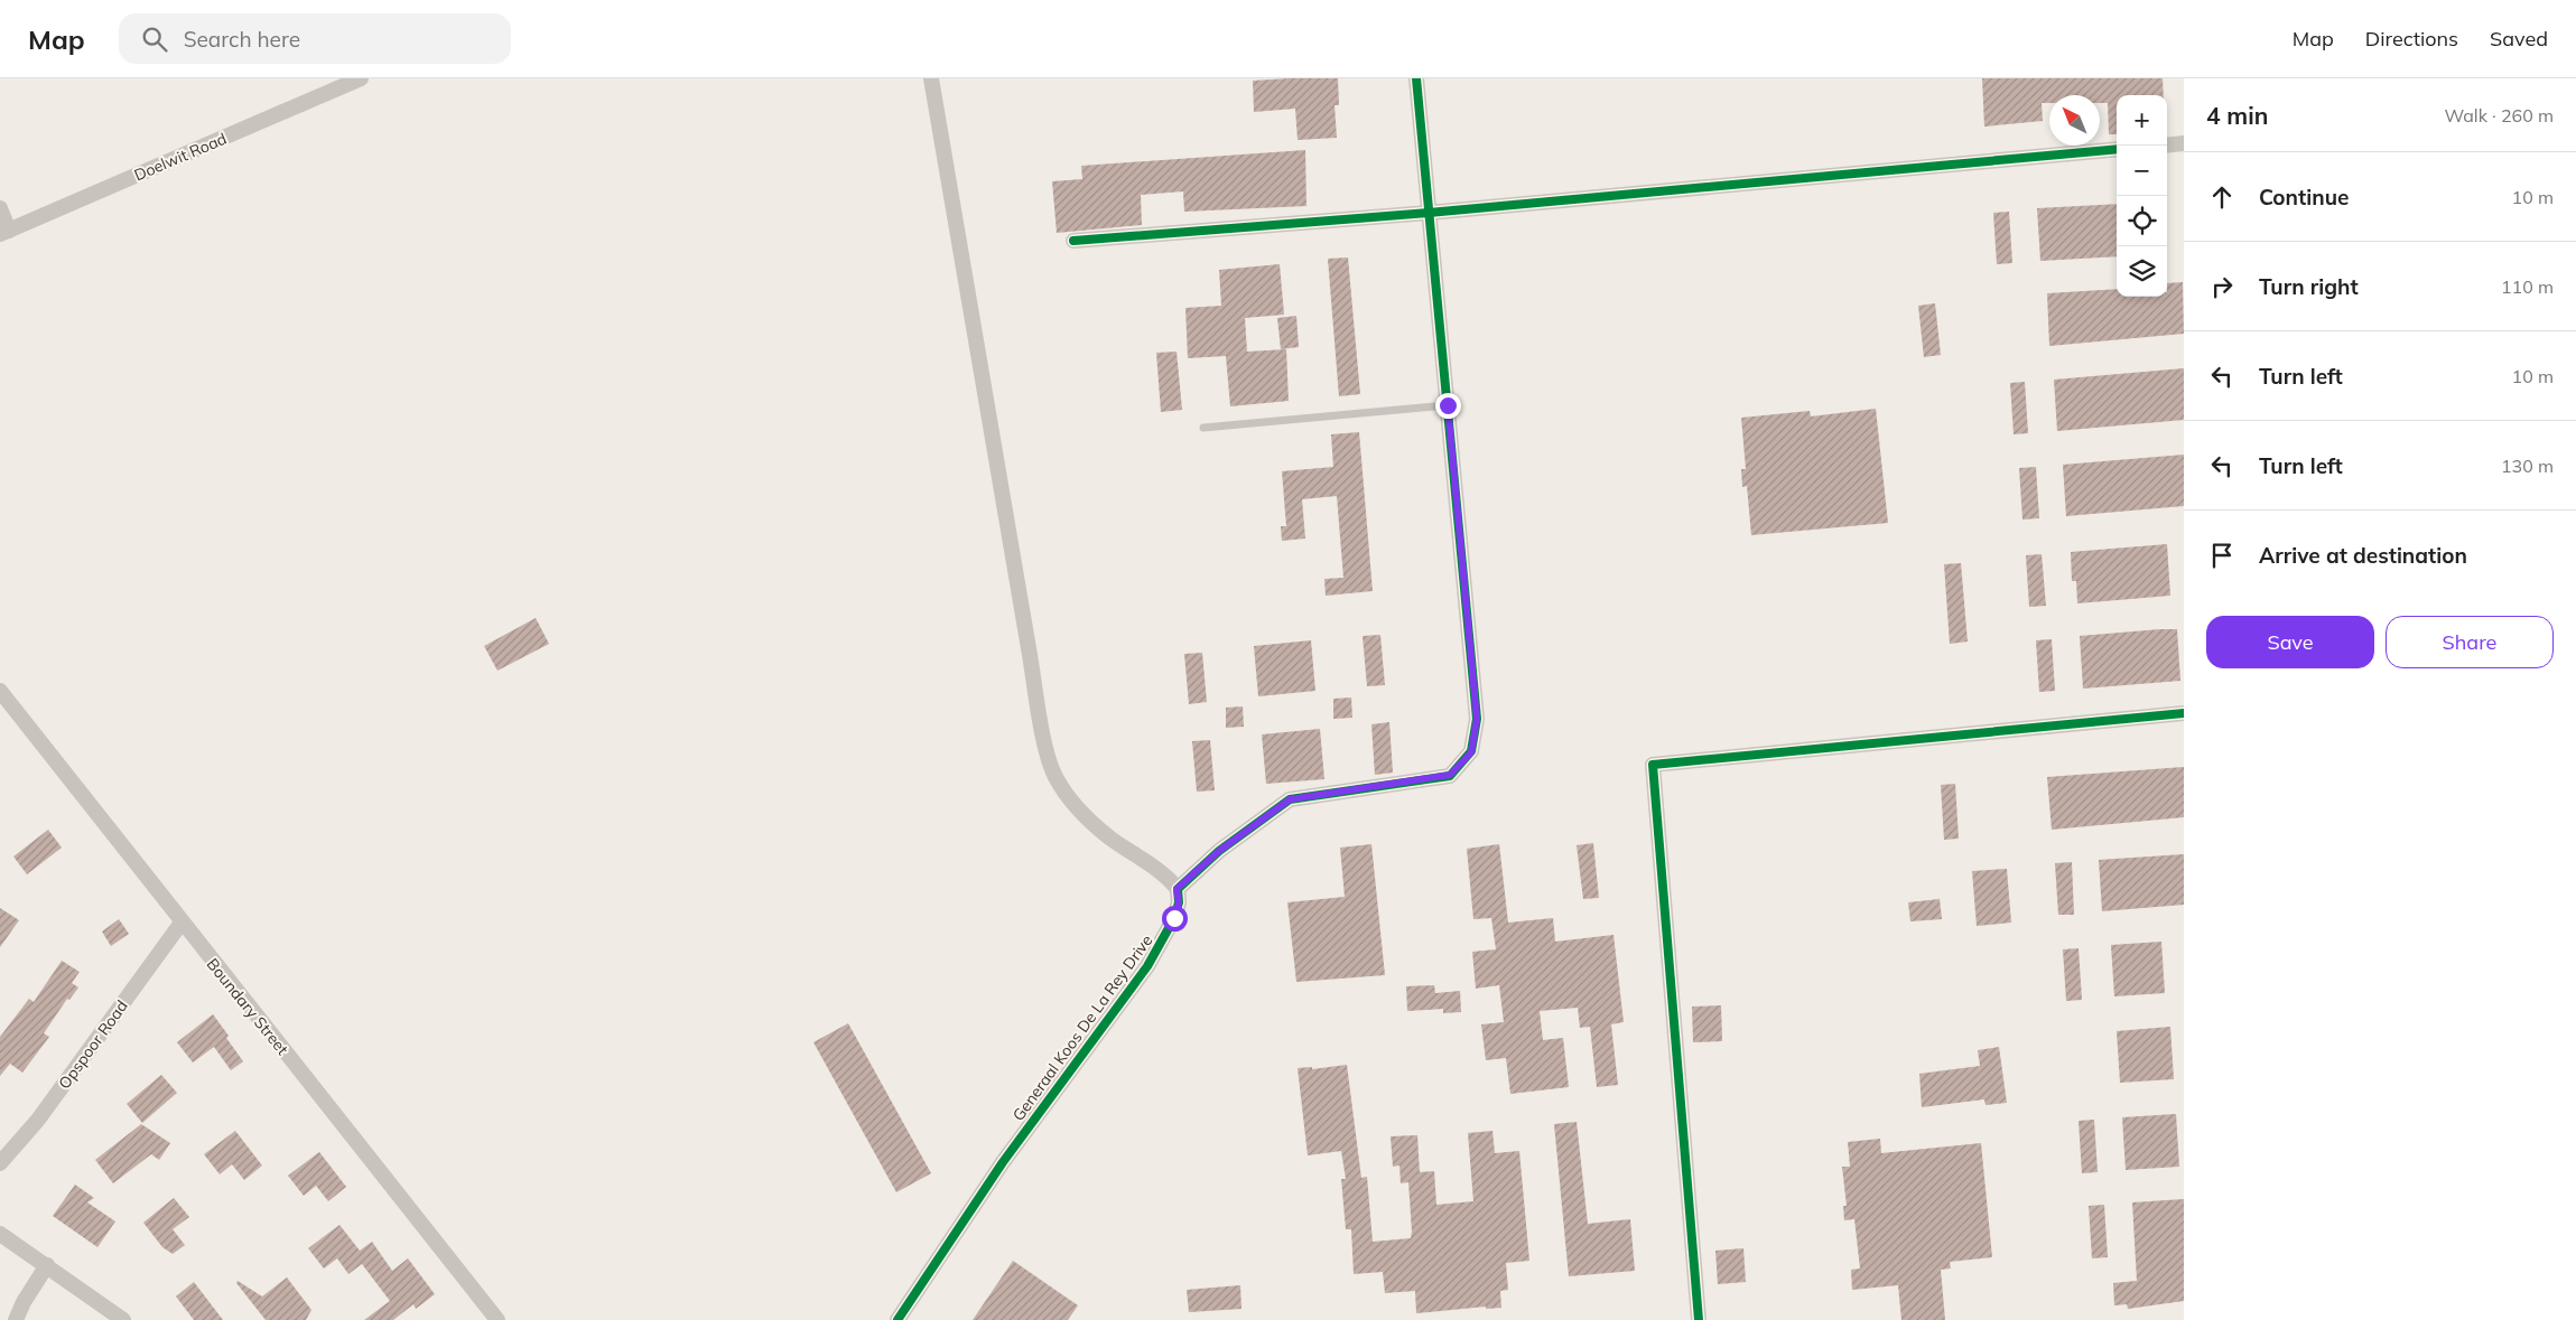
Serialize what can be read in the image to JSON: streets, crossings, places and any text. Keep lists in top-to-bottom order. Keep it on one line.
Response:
{"streets":{"street":["Doelwit Road","Boundary Street","Generaal Koos De La Rey Drive","Opspoor Road"]},"crossings":[["Boundary Street","Opspoor Road"]],"north":"top left","page":{"header":"Map","search":"Search here","nav":["Map","Directions","Saved"],"heading":["4 min","Walk · 260 m"],"map_buttons":["+","−"],"list":[["Continue","10 m"],["Turn right","110 m"],["Turn left","10 m"],["Turn left","130 m"],"Arrive at destination"],"buttons":["Save","Share"]}}
